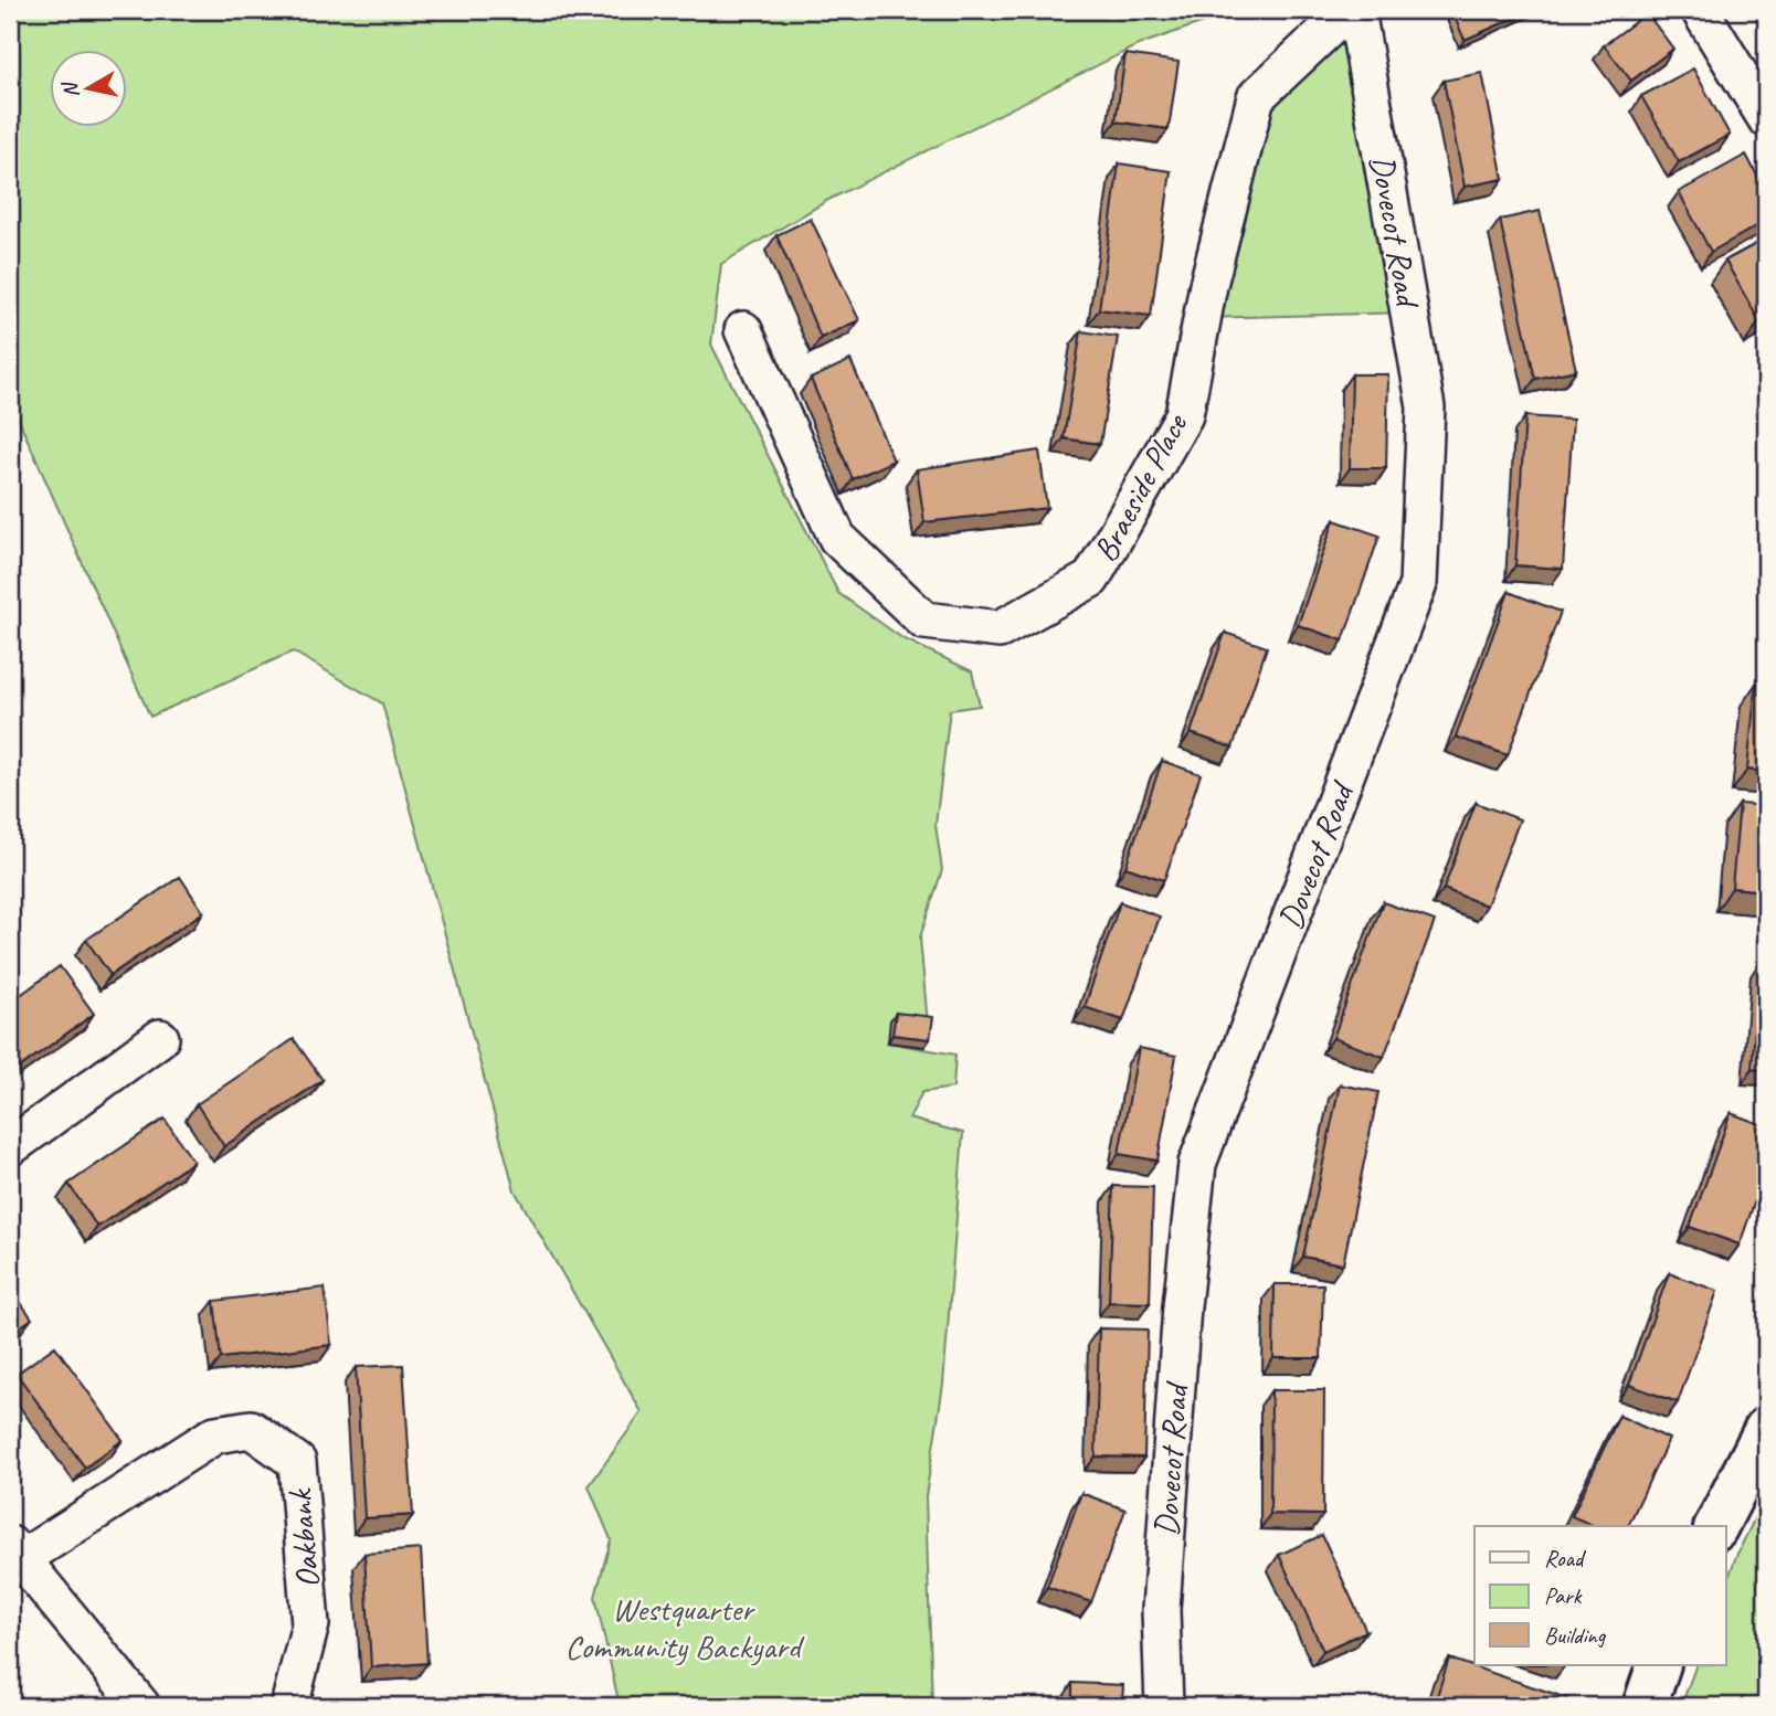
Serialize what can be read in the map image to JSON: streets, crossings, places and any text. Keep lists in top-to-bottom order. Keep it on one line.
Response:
{"streets":{"street":["Dovecot Road","Braeside Place","Oakbank"]},"parks":["Westquarter Community Backyard"],"legend":["Road","Park","Building"],"north":"left"}
